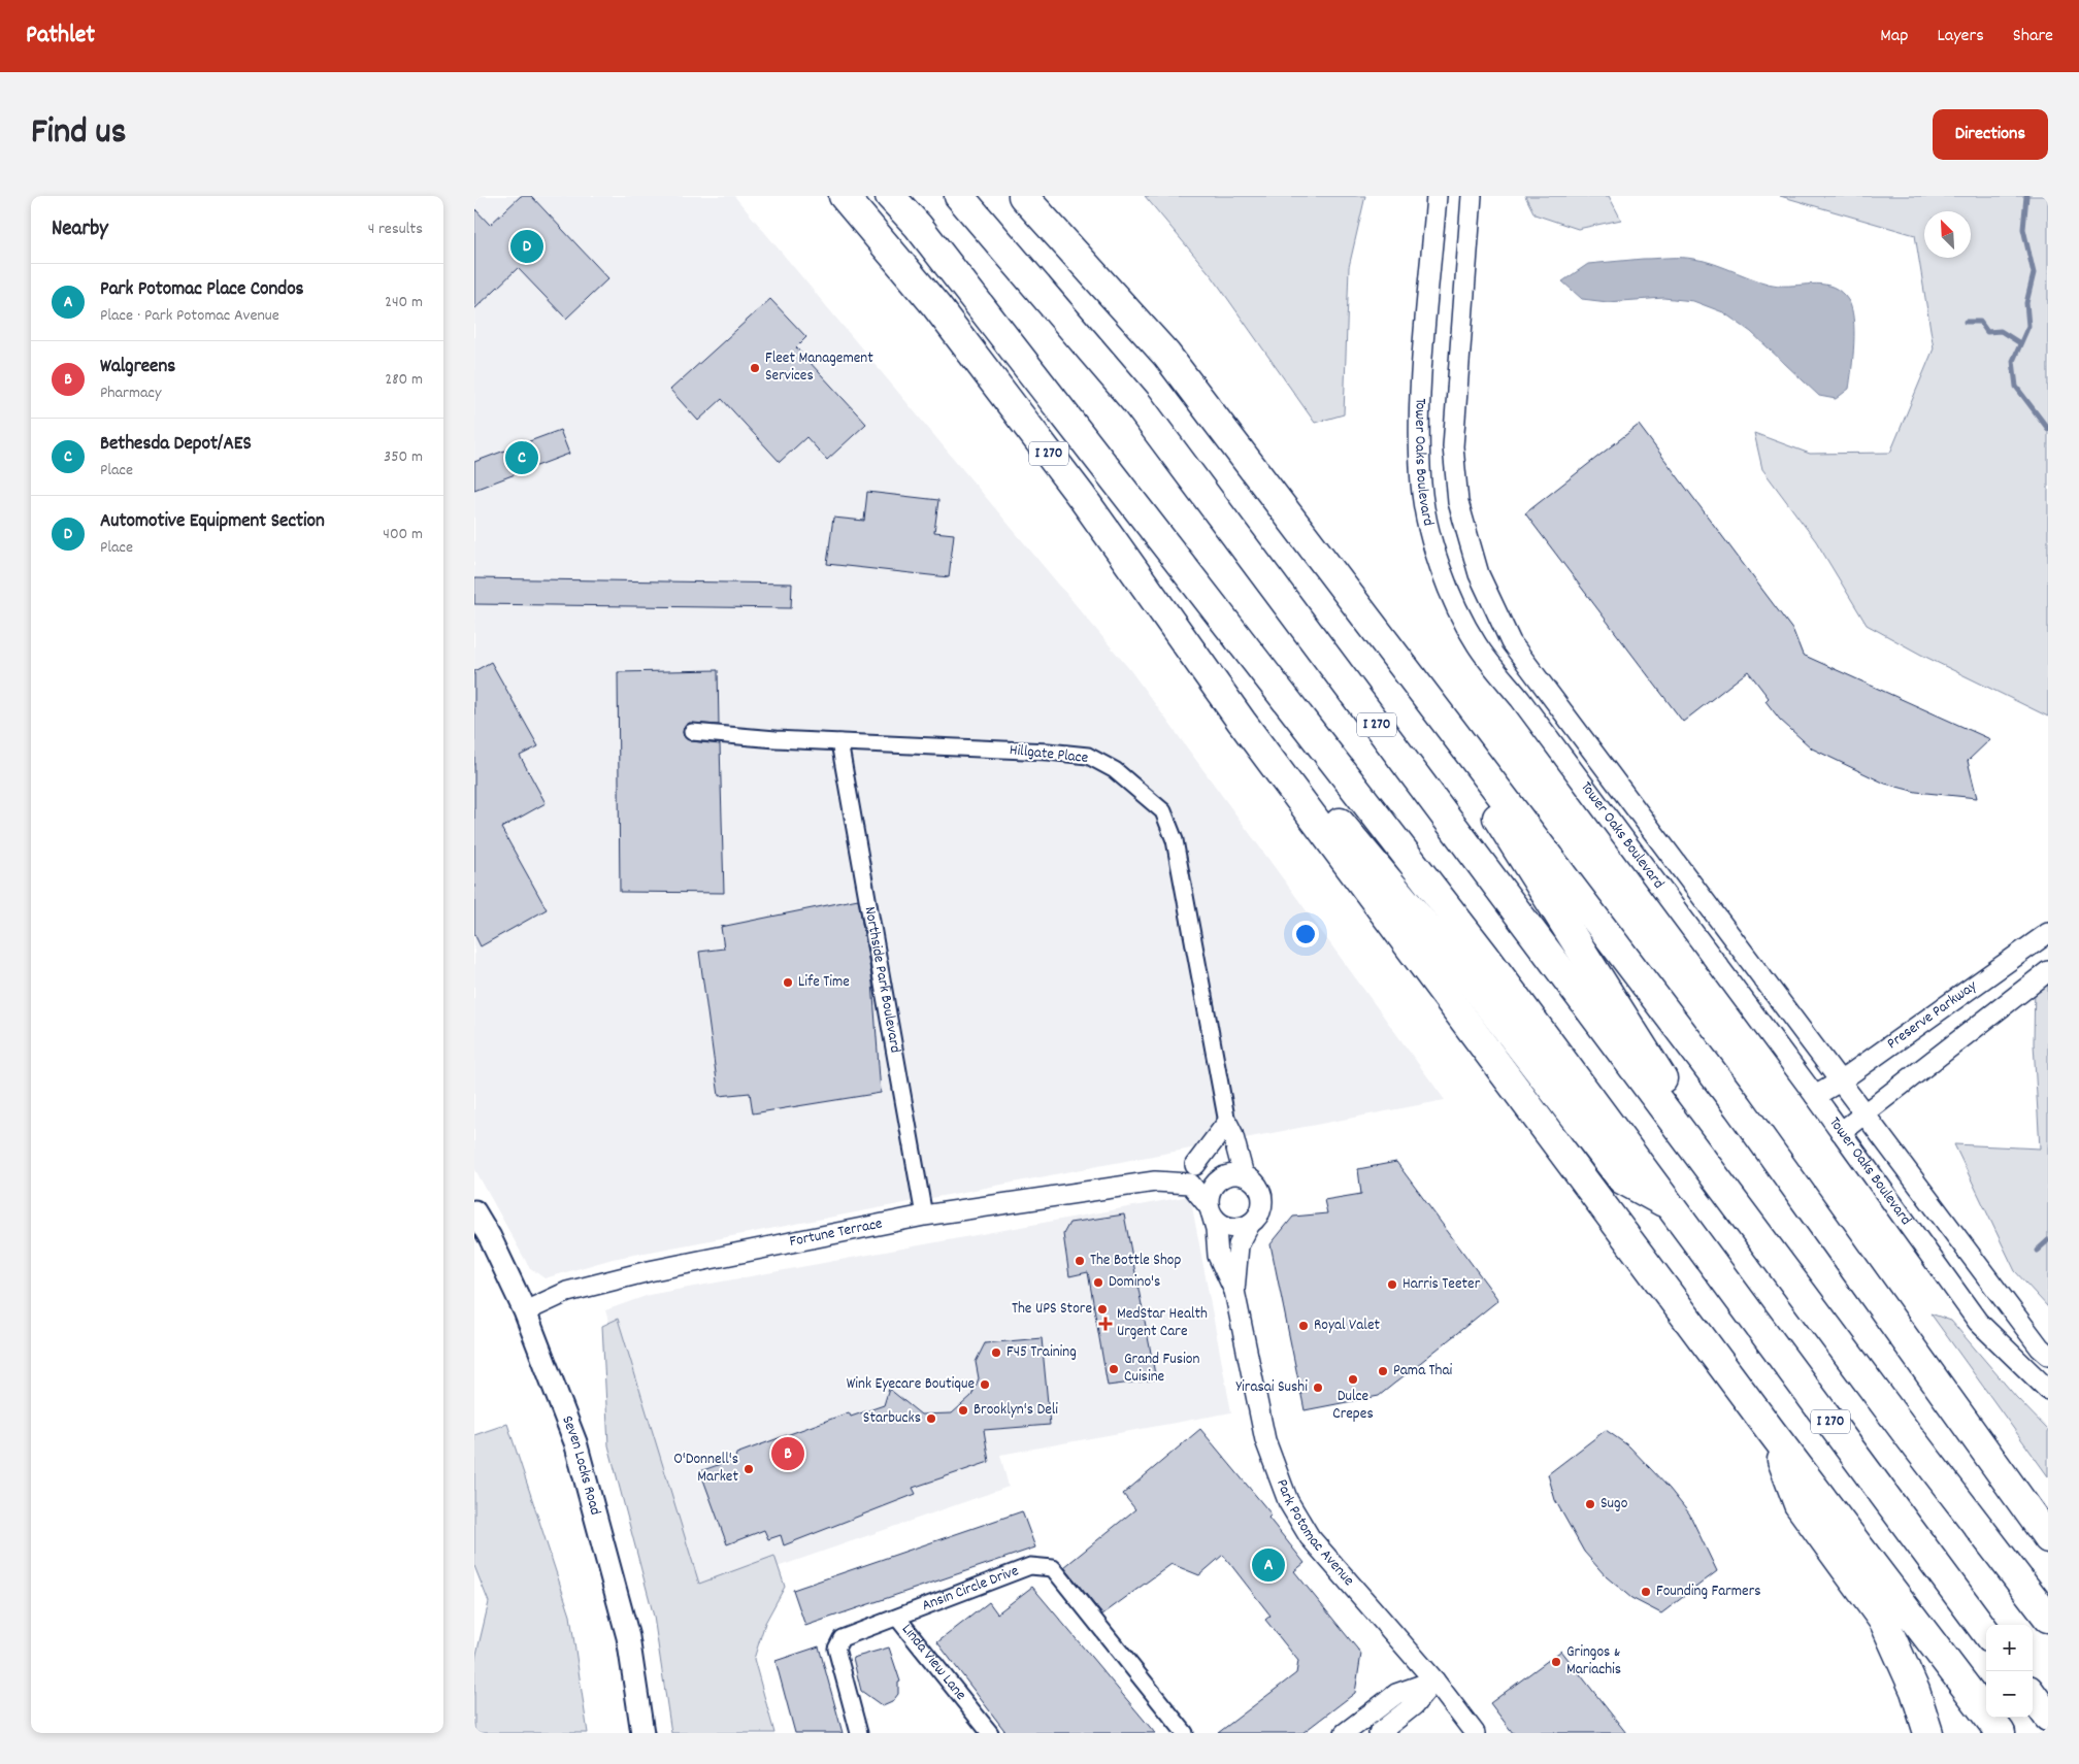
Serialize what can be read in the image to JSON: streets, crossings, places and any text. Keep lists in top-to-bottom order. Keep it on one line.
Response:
{"streets":{"highway":["I 270"],"main road":["Seven Locks Road"],"street":["Tower Oaks Boulevard","Hillgate Place","Northside Park Boulevard","Preserve Parkway","Fortune Terrace","Park Potomac Avenue","Ansin Circle Drive","Linda View Lane"]},"crossings":[["Tower Oaks Boulevard","Preserve Parkway"],["Hillgate Place","Northside Park Boulevard"],["Northside Park Boulevard","Fortune Terrace"],["Fortune Terrace","Seven Locks Road"],["Ansin Circle Drive","Linda View Lane"]],"places":{"other":["Fleet Management Services","Life Time","The Bottle Shop","Domino's","Harris Teeter","The UPS Store","Royal Valet","F45 Training","Grand Fusion Cuisine","Pama Thai","Dulce Crepes","Wink Eyecare Boutique","Yirasai Sushi","Brooklyn's Deli","Starbucks","O'Donnell's Market","Sugo","Founding Farmers","Gringos & Mariachis"],"health":["MedStar Health Urgent Care"]},"north":"top left","page":{"header":"Pathlet","nav":["Map","Layers","Share"],"title":"Find us","buttons":"Directions","heading":["Nearby","4 results"],"pins":["D","C","B","A"],"list":[{"mark":"A","name":"Park Potomac Place Condos","note":"Place · Park Potomac Avenue","value":"240 m"},{"mark":"B","name":"Walgreens","note":"Pharmacy","value":"280 m"},{"mark":"C","name":"Bethesda Depot/AES","note":"Place","value":"350 m"},{"mark":"D","name":"Automotive Equipment Section","note":"Place","value":"400 m"}],"map_buttons":["+","−"]}}
